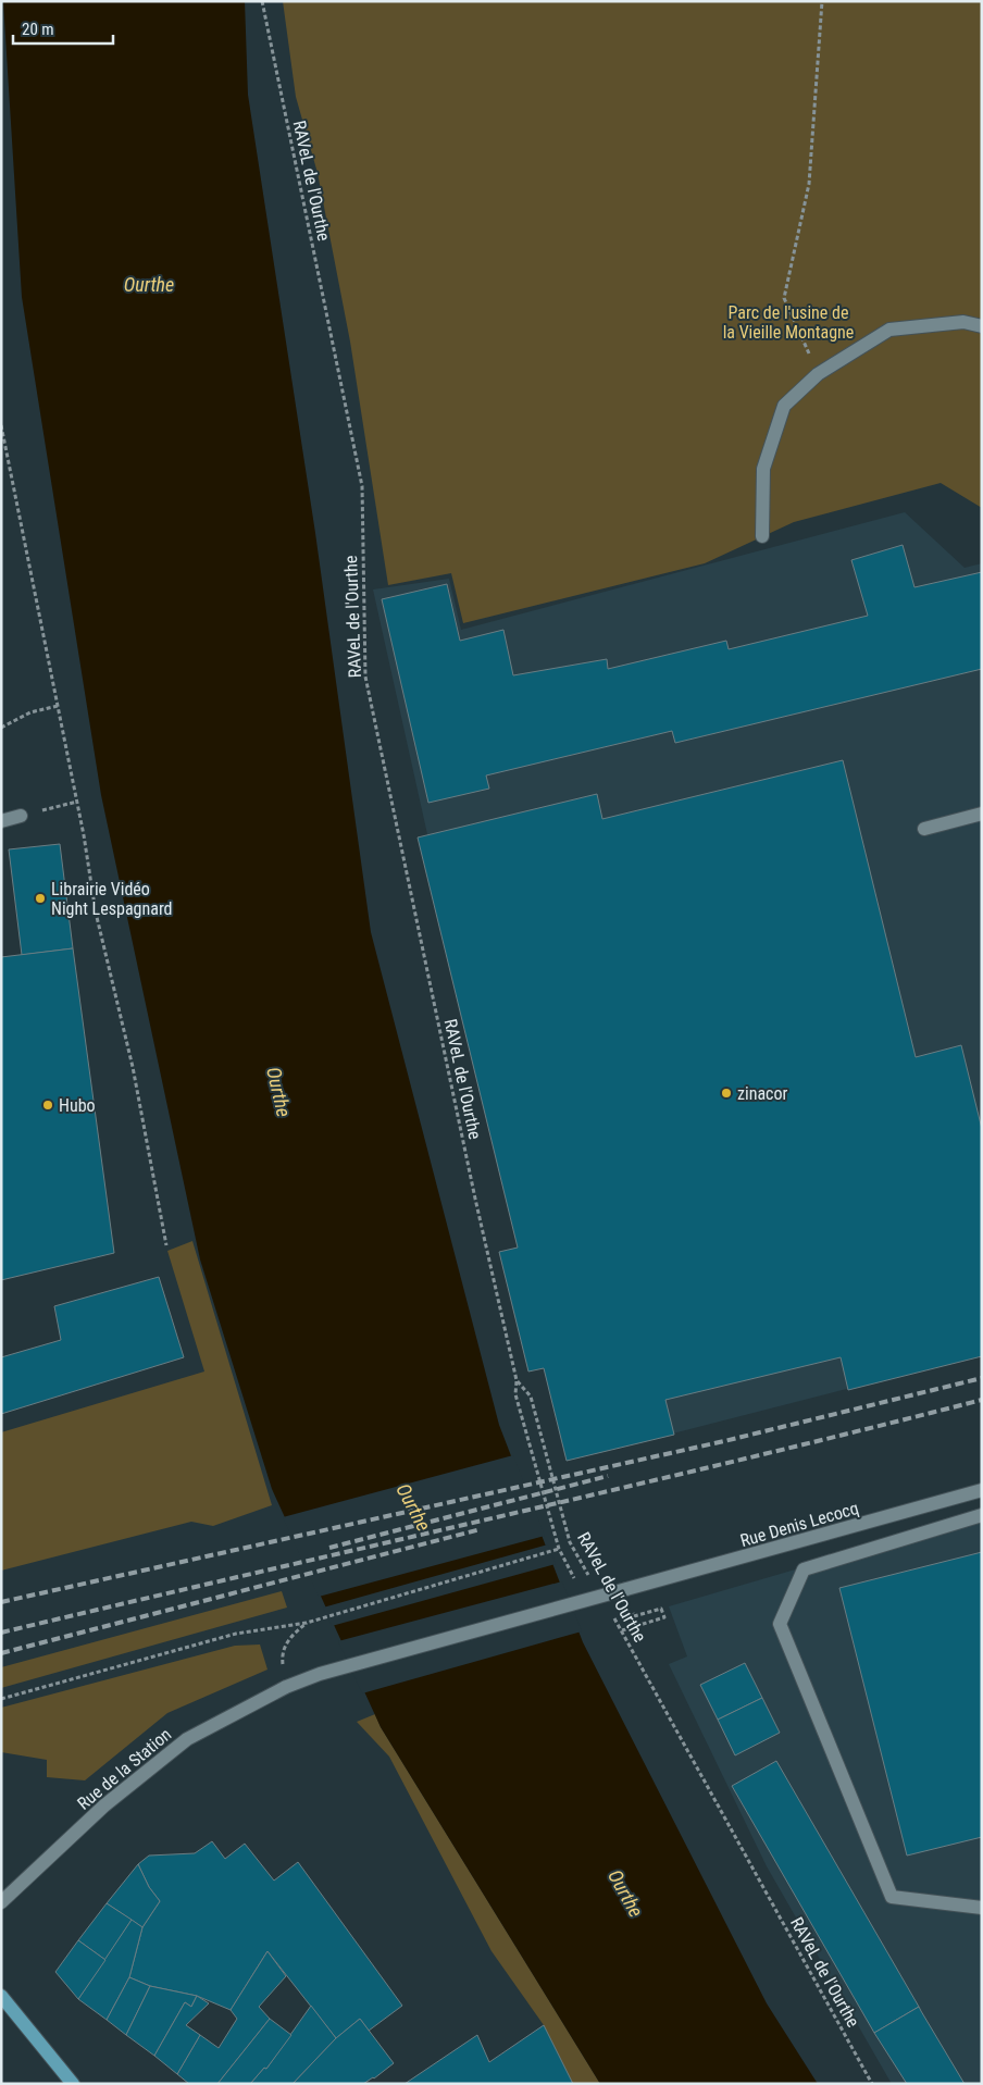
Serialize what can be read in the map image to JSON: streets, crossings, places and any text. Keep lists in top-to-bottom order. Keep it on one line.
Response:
{"streets":{"street":["Rue Denis Lecocq","Rue de la Station"],"path":["RAVeL de l'Ourthe"]},"crossings":[["Rue Denis Lecocq","Rue de la Station"]],"water":["Ourthe"],"parks":["Parc de l'usine de la Vieille Montagne"],"places":["Librairie Vidéo Night Lespagnard","zinacor","Hubo"],"scale_bar":"20 m"}
